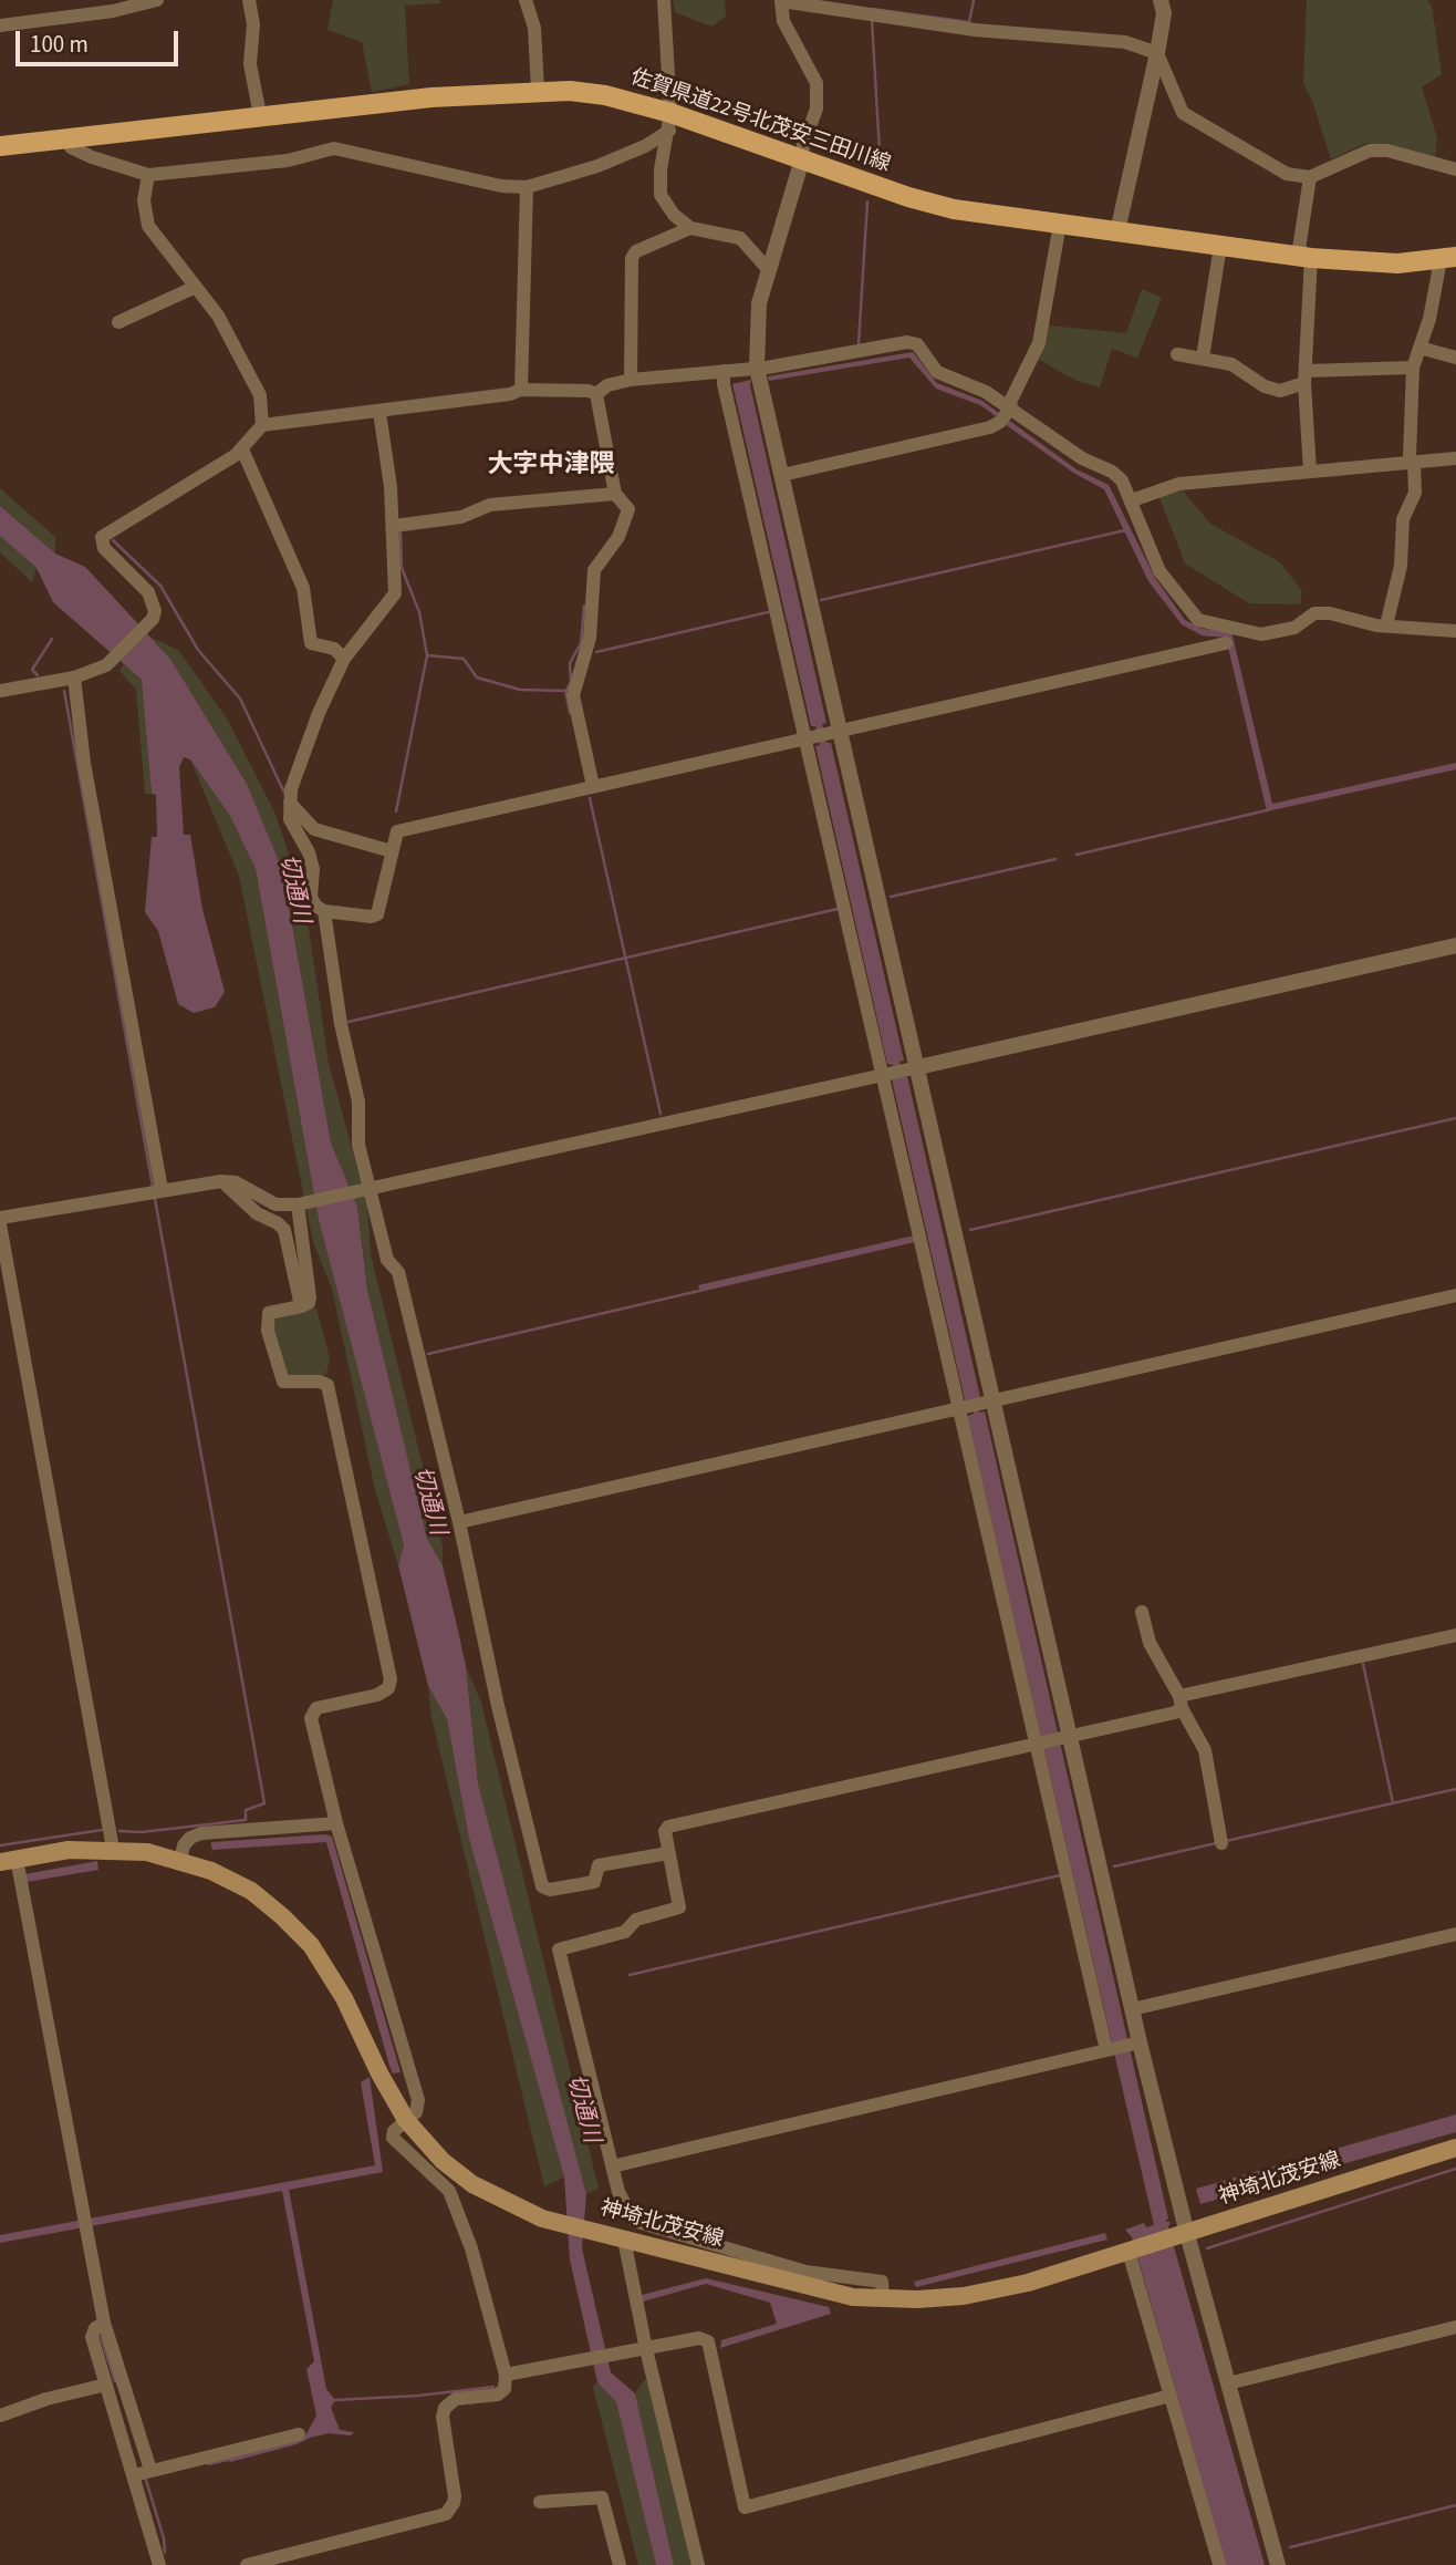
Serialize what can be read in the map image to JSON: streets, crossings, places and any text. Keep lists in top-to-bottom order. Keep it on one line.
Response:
{"streets":{"main road":["佐賀県道22号北茂安三田川線","神埼北茂安線"]},"districts":["大字中津隈"],"water":["切通川"],"scale_bar":"100 m"}
